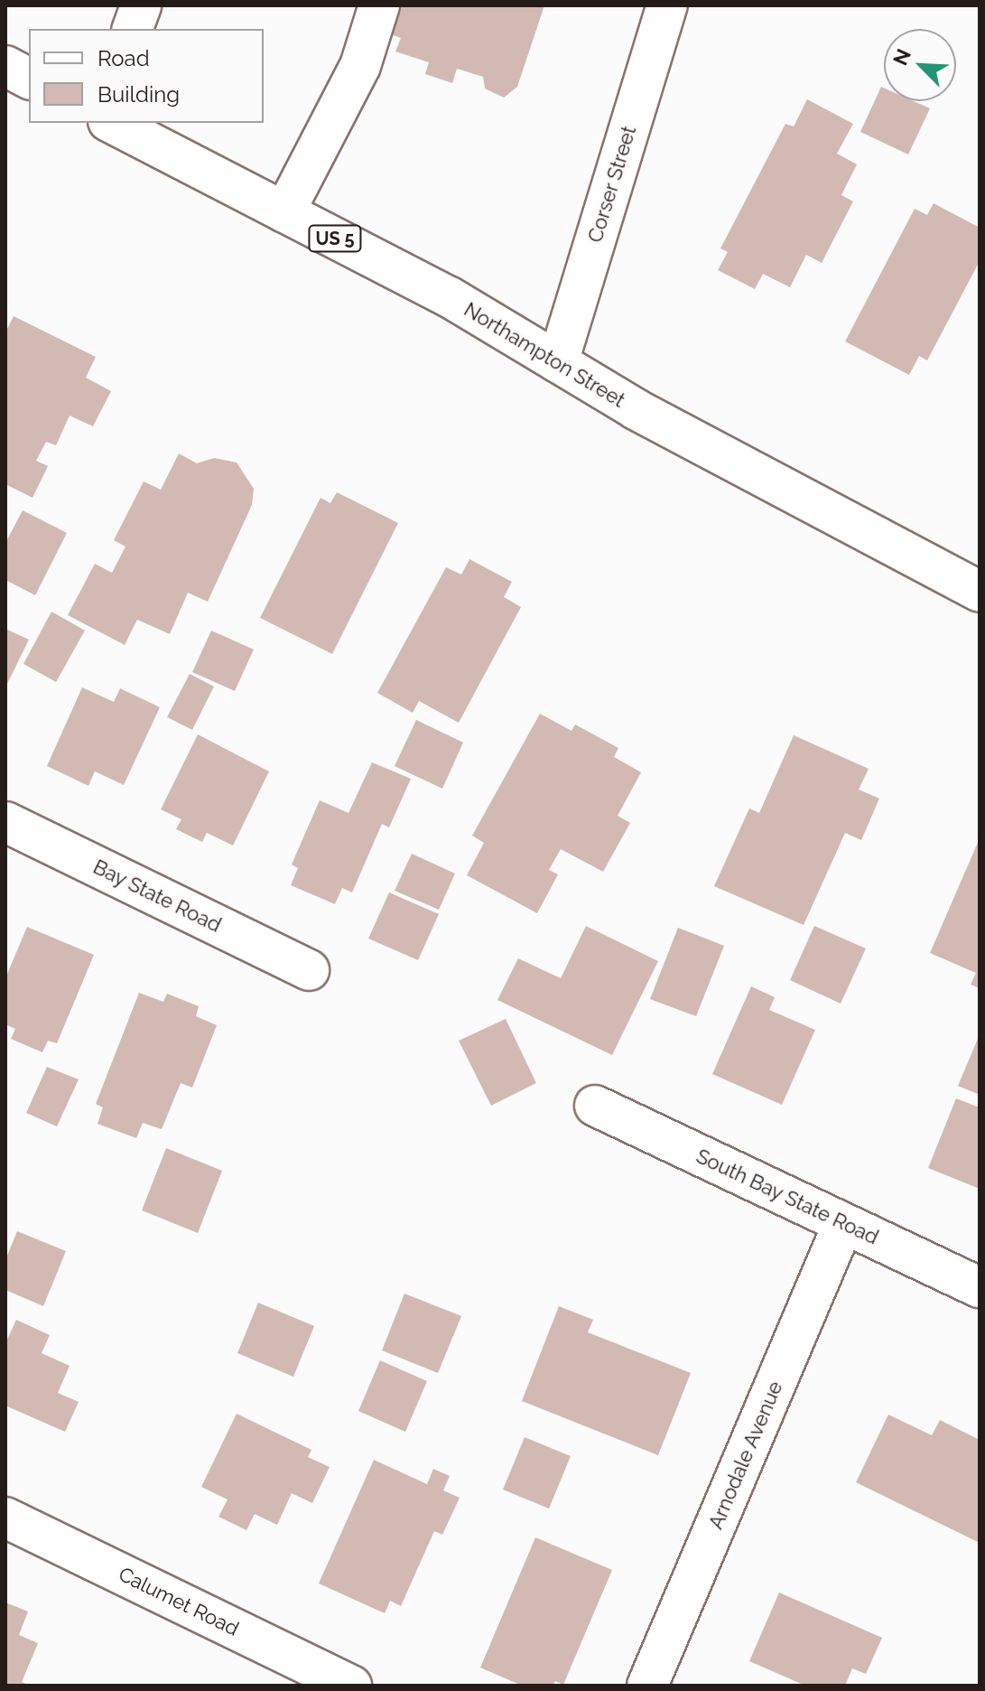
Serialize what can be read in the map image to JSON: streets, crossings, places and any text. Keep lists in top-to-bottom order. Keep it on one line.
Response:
{"streets":{"street":["Corser Street","US 5","Northampton Street","Bay State Road","South Bay State Road","Arnodale Avenue","Calumet Road"]},"crossings":[["Corser Street","Northampton Street"],["South Bay State Road","Arnodale Avenue"]],"legend":["Road","Building"],"north":"top left"}
